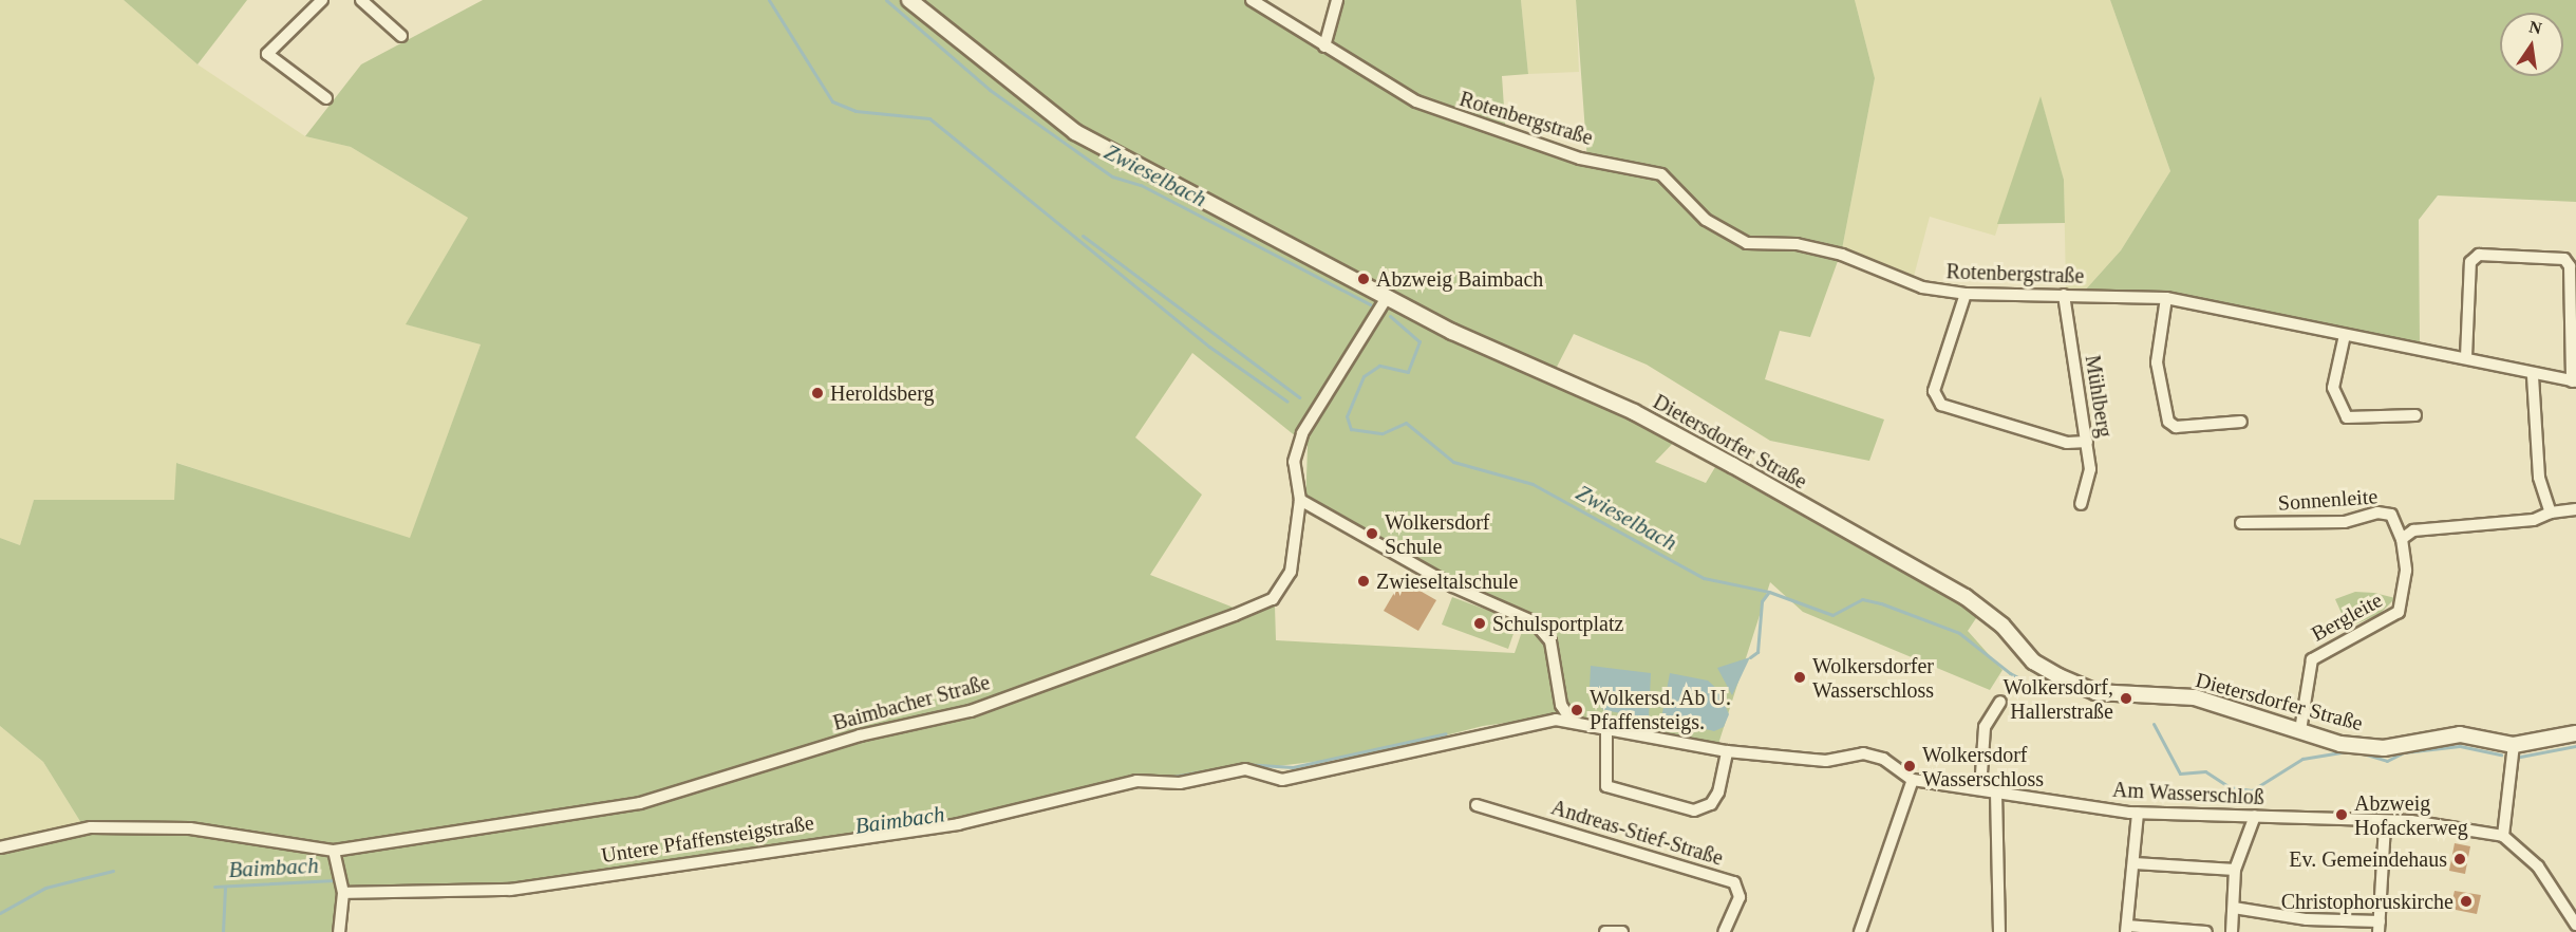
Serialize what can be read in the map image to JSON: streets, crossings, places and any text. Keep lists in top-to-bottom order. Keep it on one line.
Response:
{"streets":{"street":["Rotenbergstraße","Mühlberg","Dietersdorfer Straße","Sonnenleite","Bergleite","Baimbacher Straße","Am Wasserschloß","Andreas-Stief-Straße","Untere Pfaffensteigstraße"]},"crossings":[["Rotenbergstraße","Mühlberg"],["Dietersdorfer Straße","Bergleite"],["Dietersdorfer Straße","Baimbacher Straße"],["Sonnenleite","Bergleite"],["Am Wasserschloß","Untere Pfaffensteigstraße"]],"water":["Zwieselbach","Baimbach"],"places":["Abzweig Baimbach","Heroldsberg","Wolkersdorf Schule","Zwieseltalschule","Schulsportplatz","Wolkersdorfer Wasserschloss","Wolkersdorf, Hallerstraße","Wolkersd. Ab U. Pfaffensteigs.","Wolkersdorf Wasserschloss","Abzweig Hofackerweg","Ev. Gemeindehaus","Christophoruskirche"],"north":"top"}
